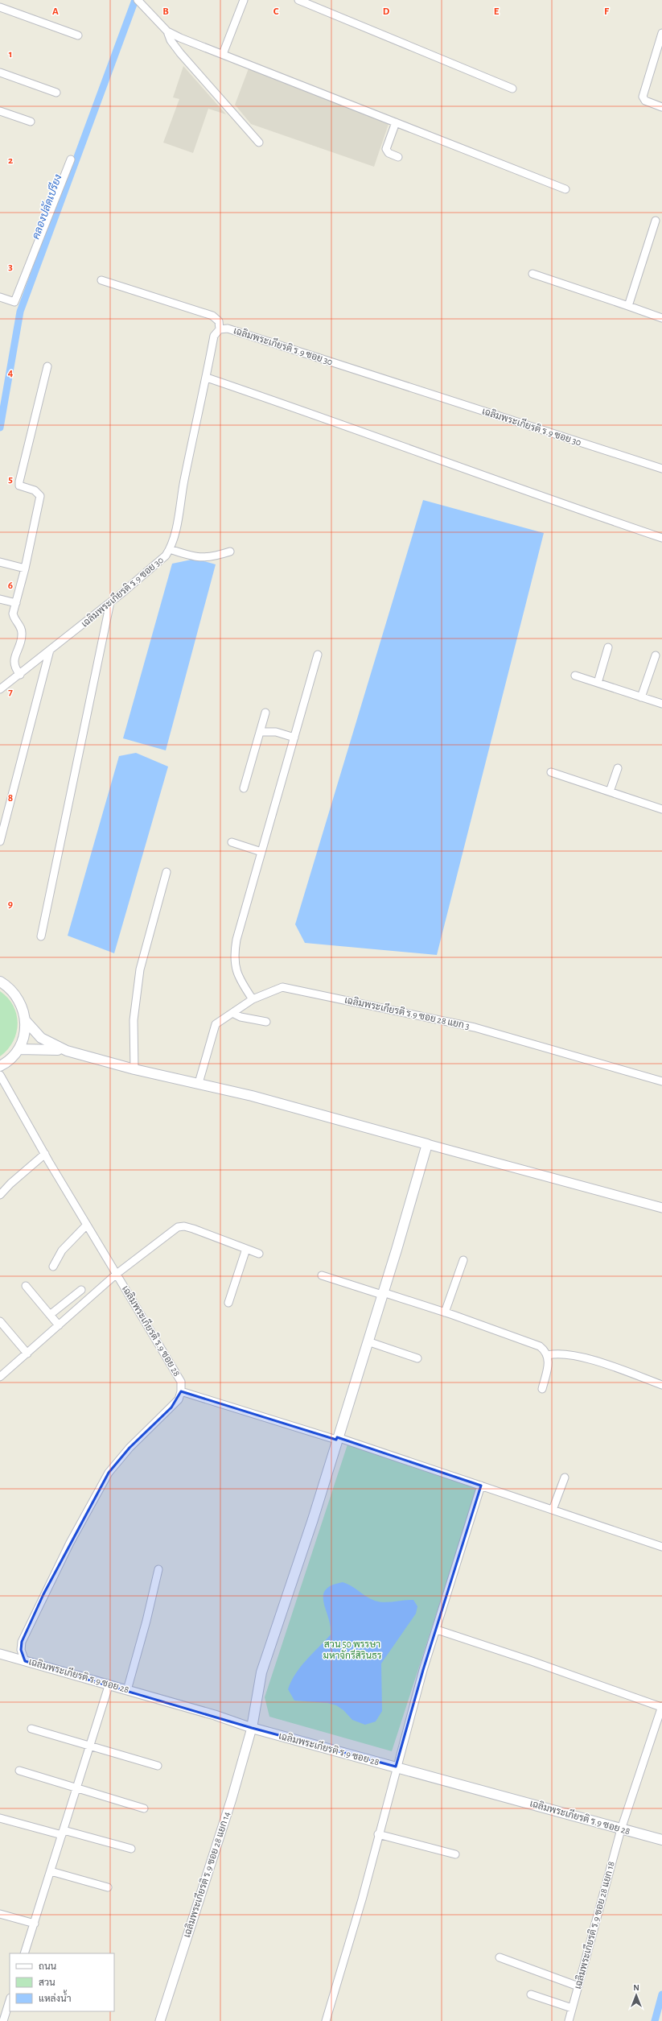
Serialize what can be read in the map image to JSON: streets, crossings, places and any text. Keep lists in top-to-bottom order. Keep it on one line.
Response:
{"streets":{"main road":["เฉลิมพระเกียรติ ร.9 ซอย 28"],"street":["เฉลิมพระเกียรติ ร.9 ซอย 30","เฉลิมพระเกียรติ ร.9 ซอย 28 แยก 3","เฉลิมพระเกียรติ ร.9 ซอย 28 แยก 14","เฉลิมพระเกียรติ ร.9 ซอย 28 แยก 18"]},"crossings":[["เฉลิมพระเกียรติ ร.9 ซอย 28","เฉลิมพระเกียรติ ร.9 ซอย 28 แยก 14"],["เฉลิมพระเกียรติ ร.9 ซอย 28","เฉลิมพระเกียรติ ร.9 ซอย 28 แยก 18"]],"water":["คลองปลัดเปรียง"],"parks":["สวน 50 พรรษา มหาจักรีสิรินธร"],"legend":["ถนน","สวน","แหล่งน้ำ"],"north":"top","grid":{"columns":["A","B","C","D","E","F"],"rows":["1","2","3","4","5","6","7","8","9"]}}
